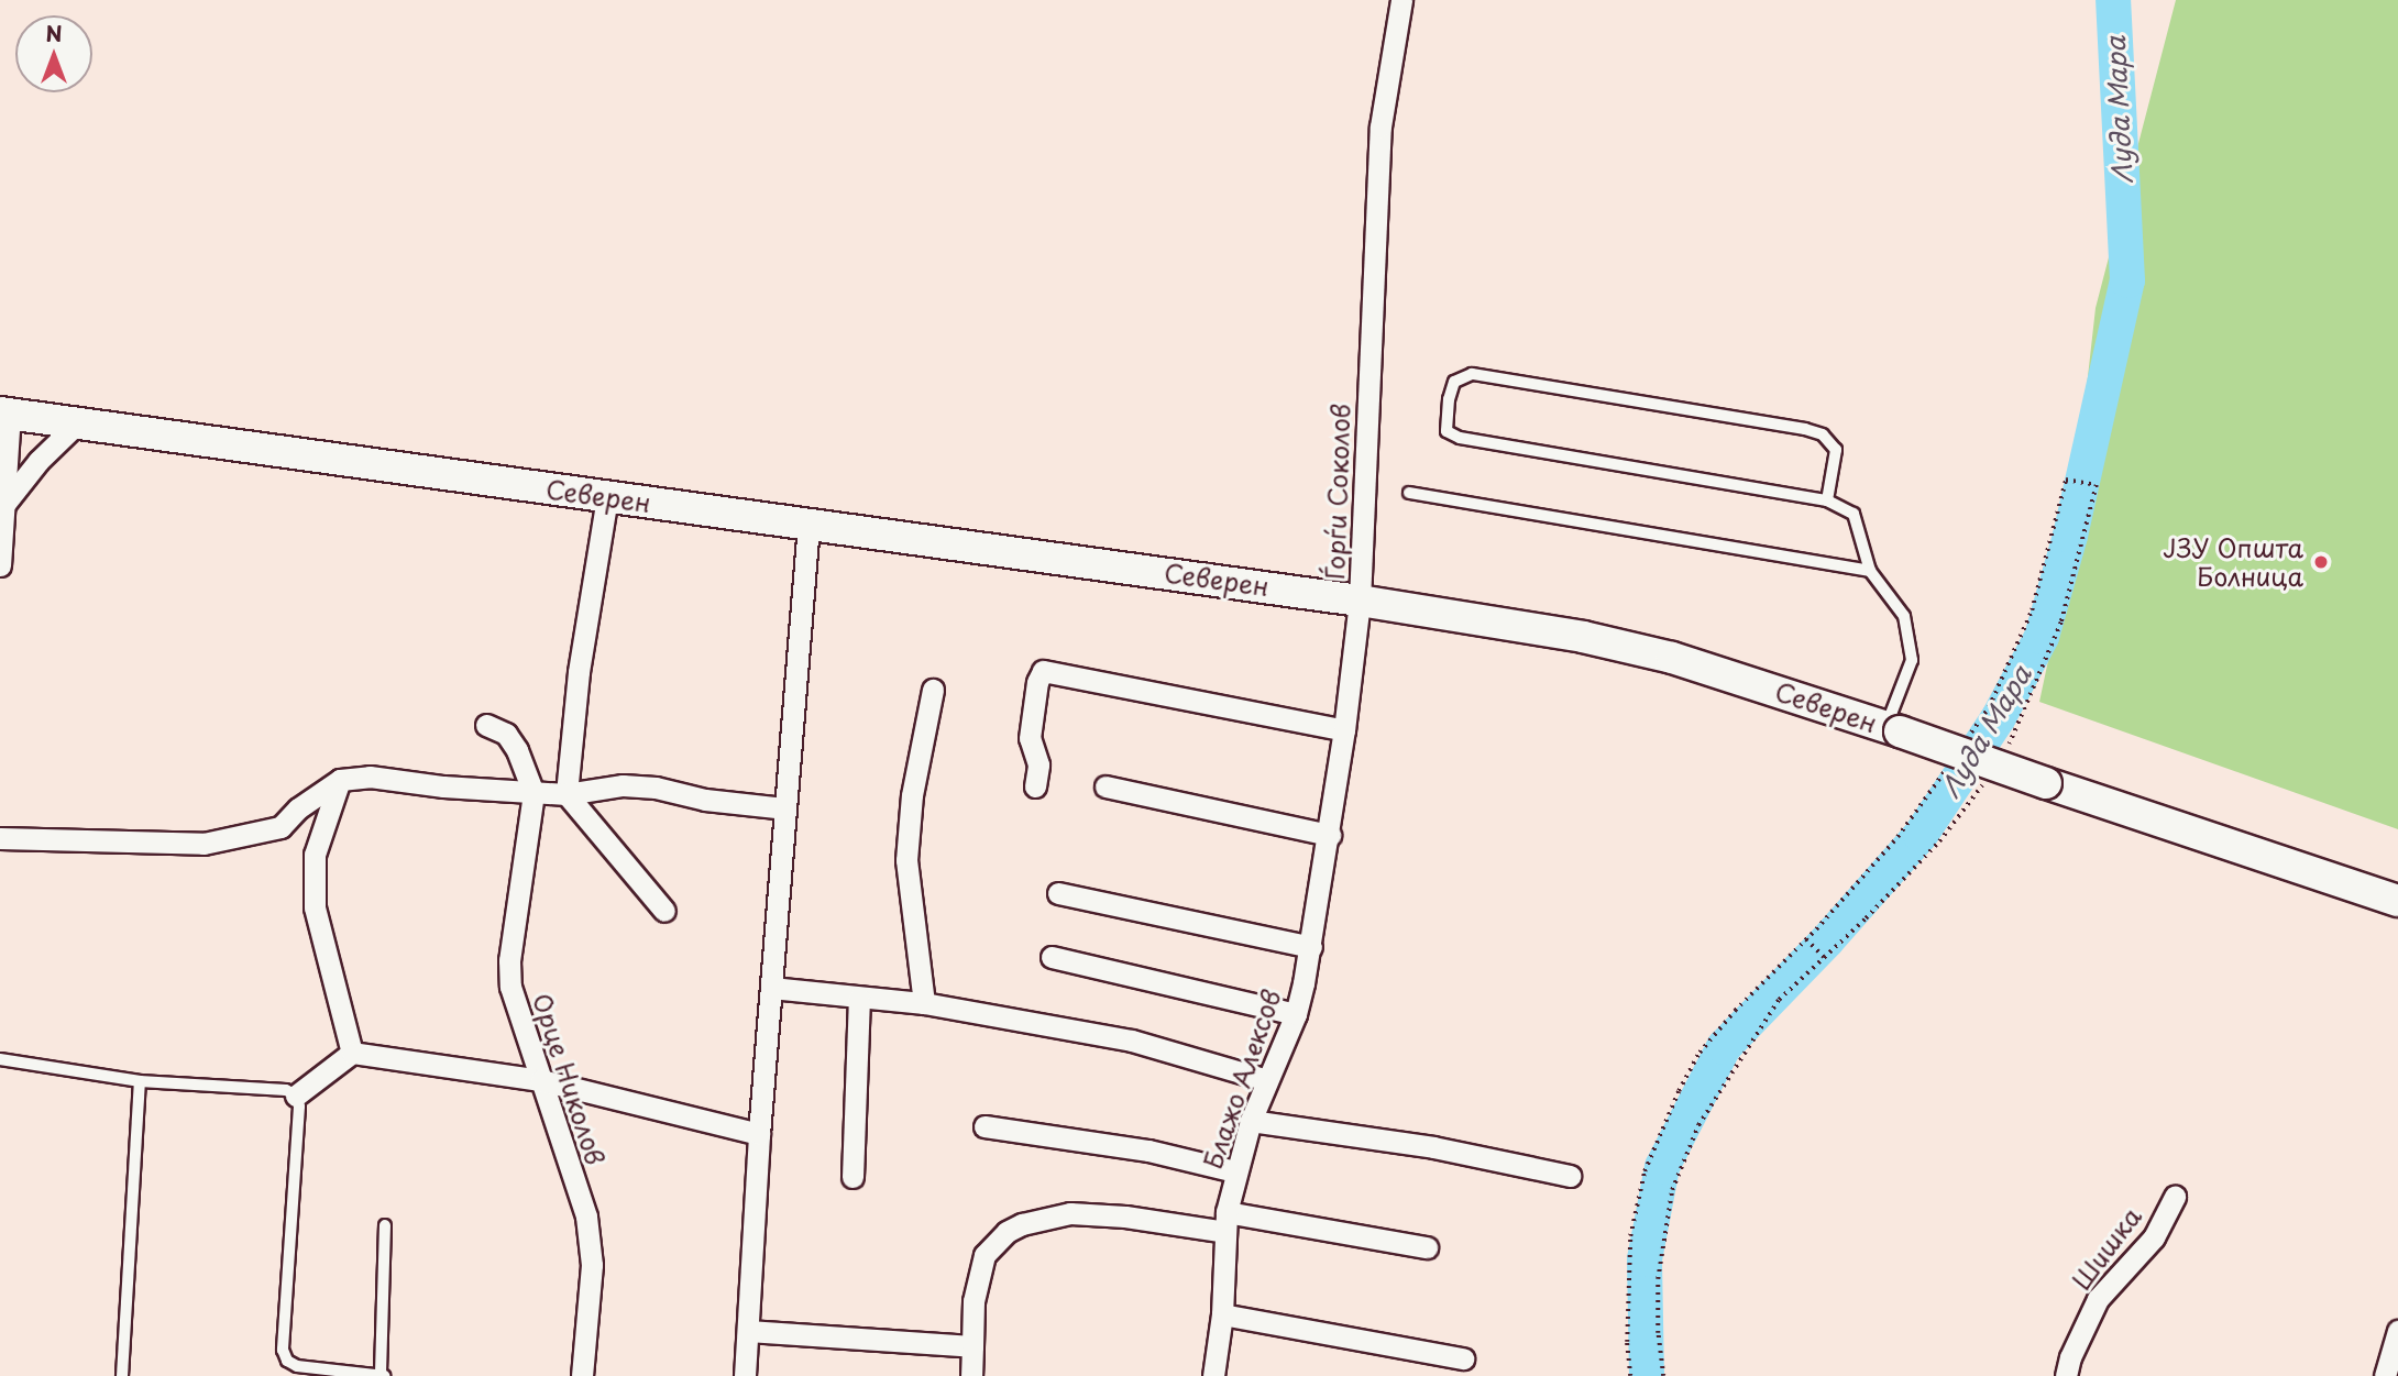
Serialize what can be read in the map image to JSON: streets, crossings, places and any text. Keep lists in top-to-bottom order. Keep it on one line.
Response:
{"streets":{"main road":["Северен"],"street":["Ѓорѓи Соколов","Орце Николов","Блажо Алексов","Шишка"]},"crossings":[["Ѓорѓи Соколов","Северен"],["Ѓорѓи Соколов","Блажо Алексов"]],"water":["Луда Мара"],"places":["ЈЗУ Општа Болница"],"north":"top"}
